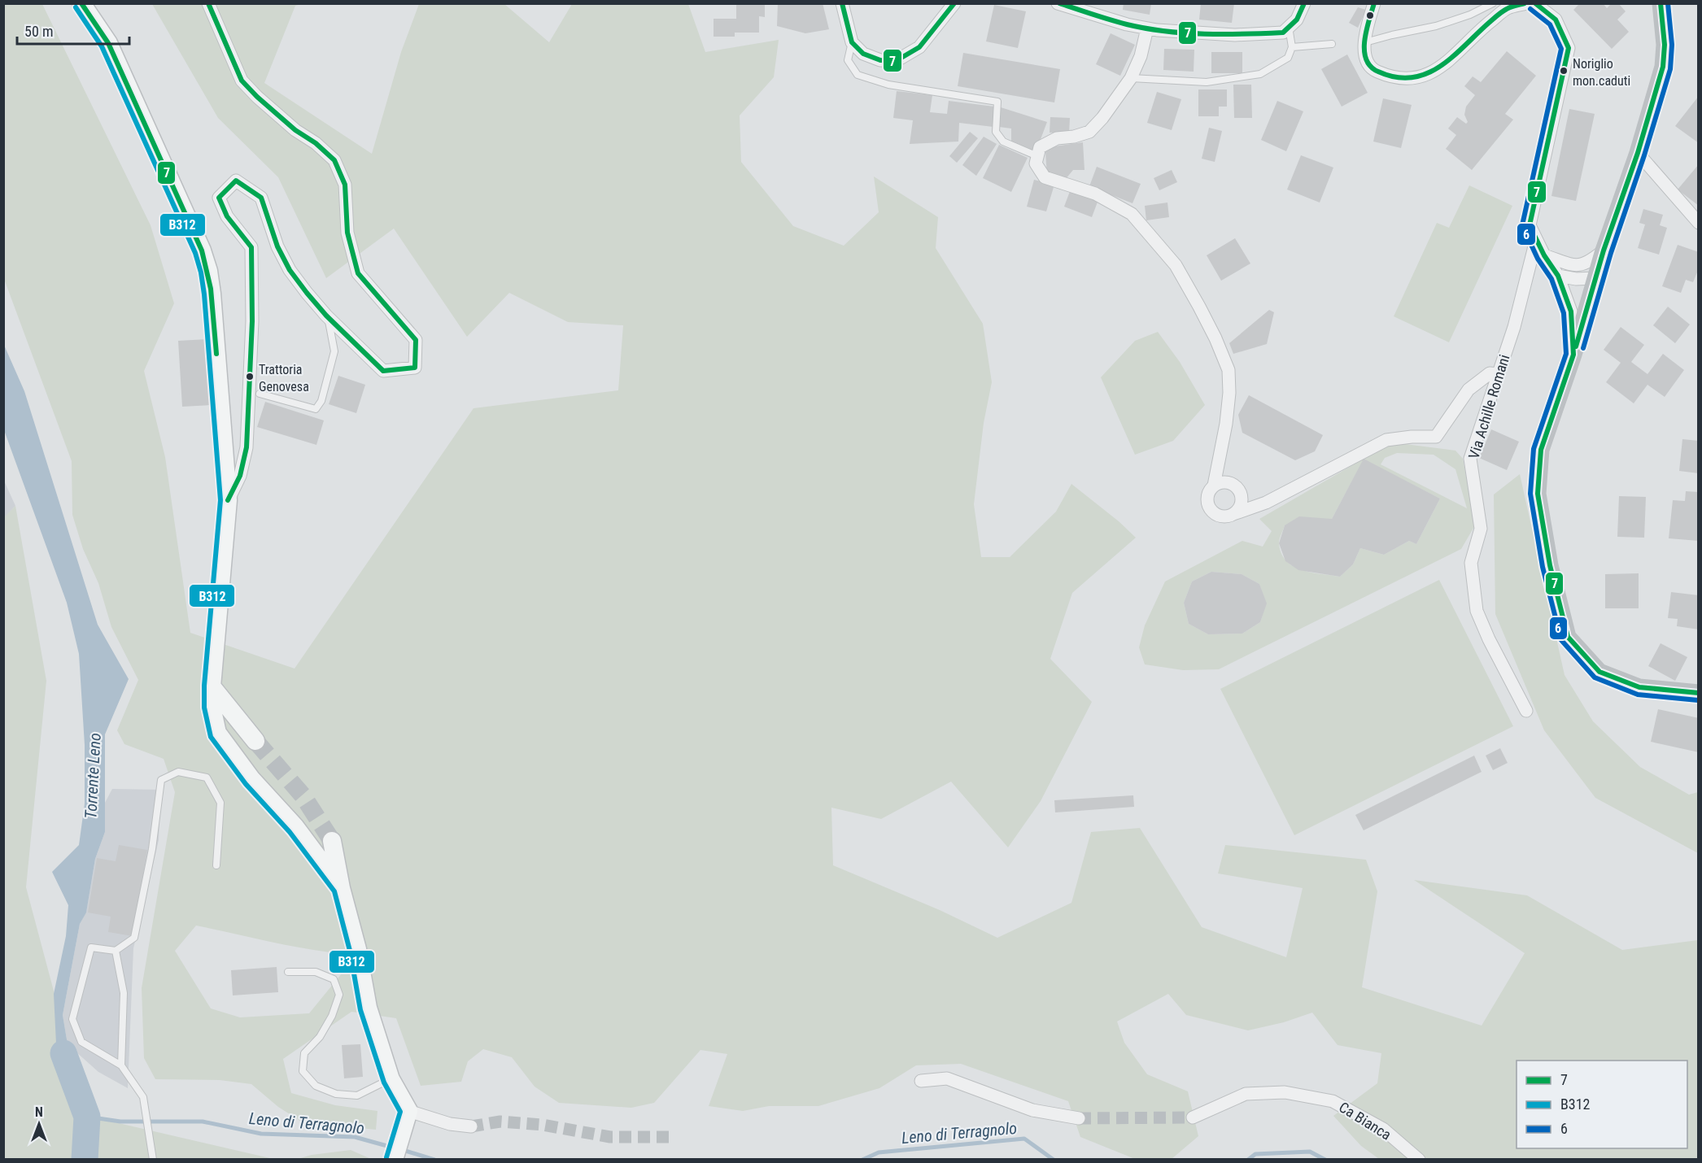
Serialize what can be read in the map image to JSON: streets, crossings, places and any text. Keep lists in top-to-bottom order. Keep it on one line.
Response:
{"streets":{"street":["Via Achille Romani","Ca Bianca"]},"water":["Torrente Leno","Leno di Terragnolo"],"places":["Noriglio mon.caduti","Trattoria Genovesa"],"lines":["transit line 7","transit line 6","transit line B312"],"legend":["7","B312","6"],"scale_bar":"50 m","north":"top"}
